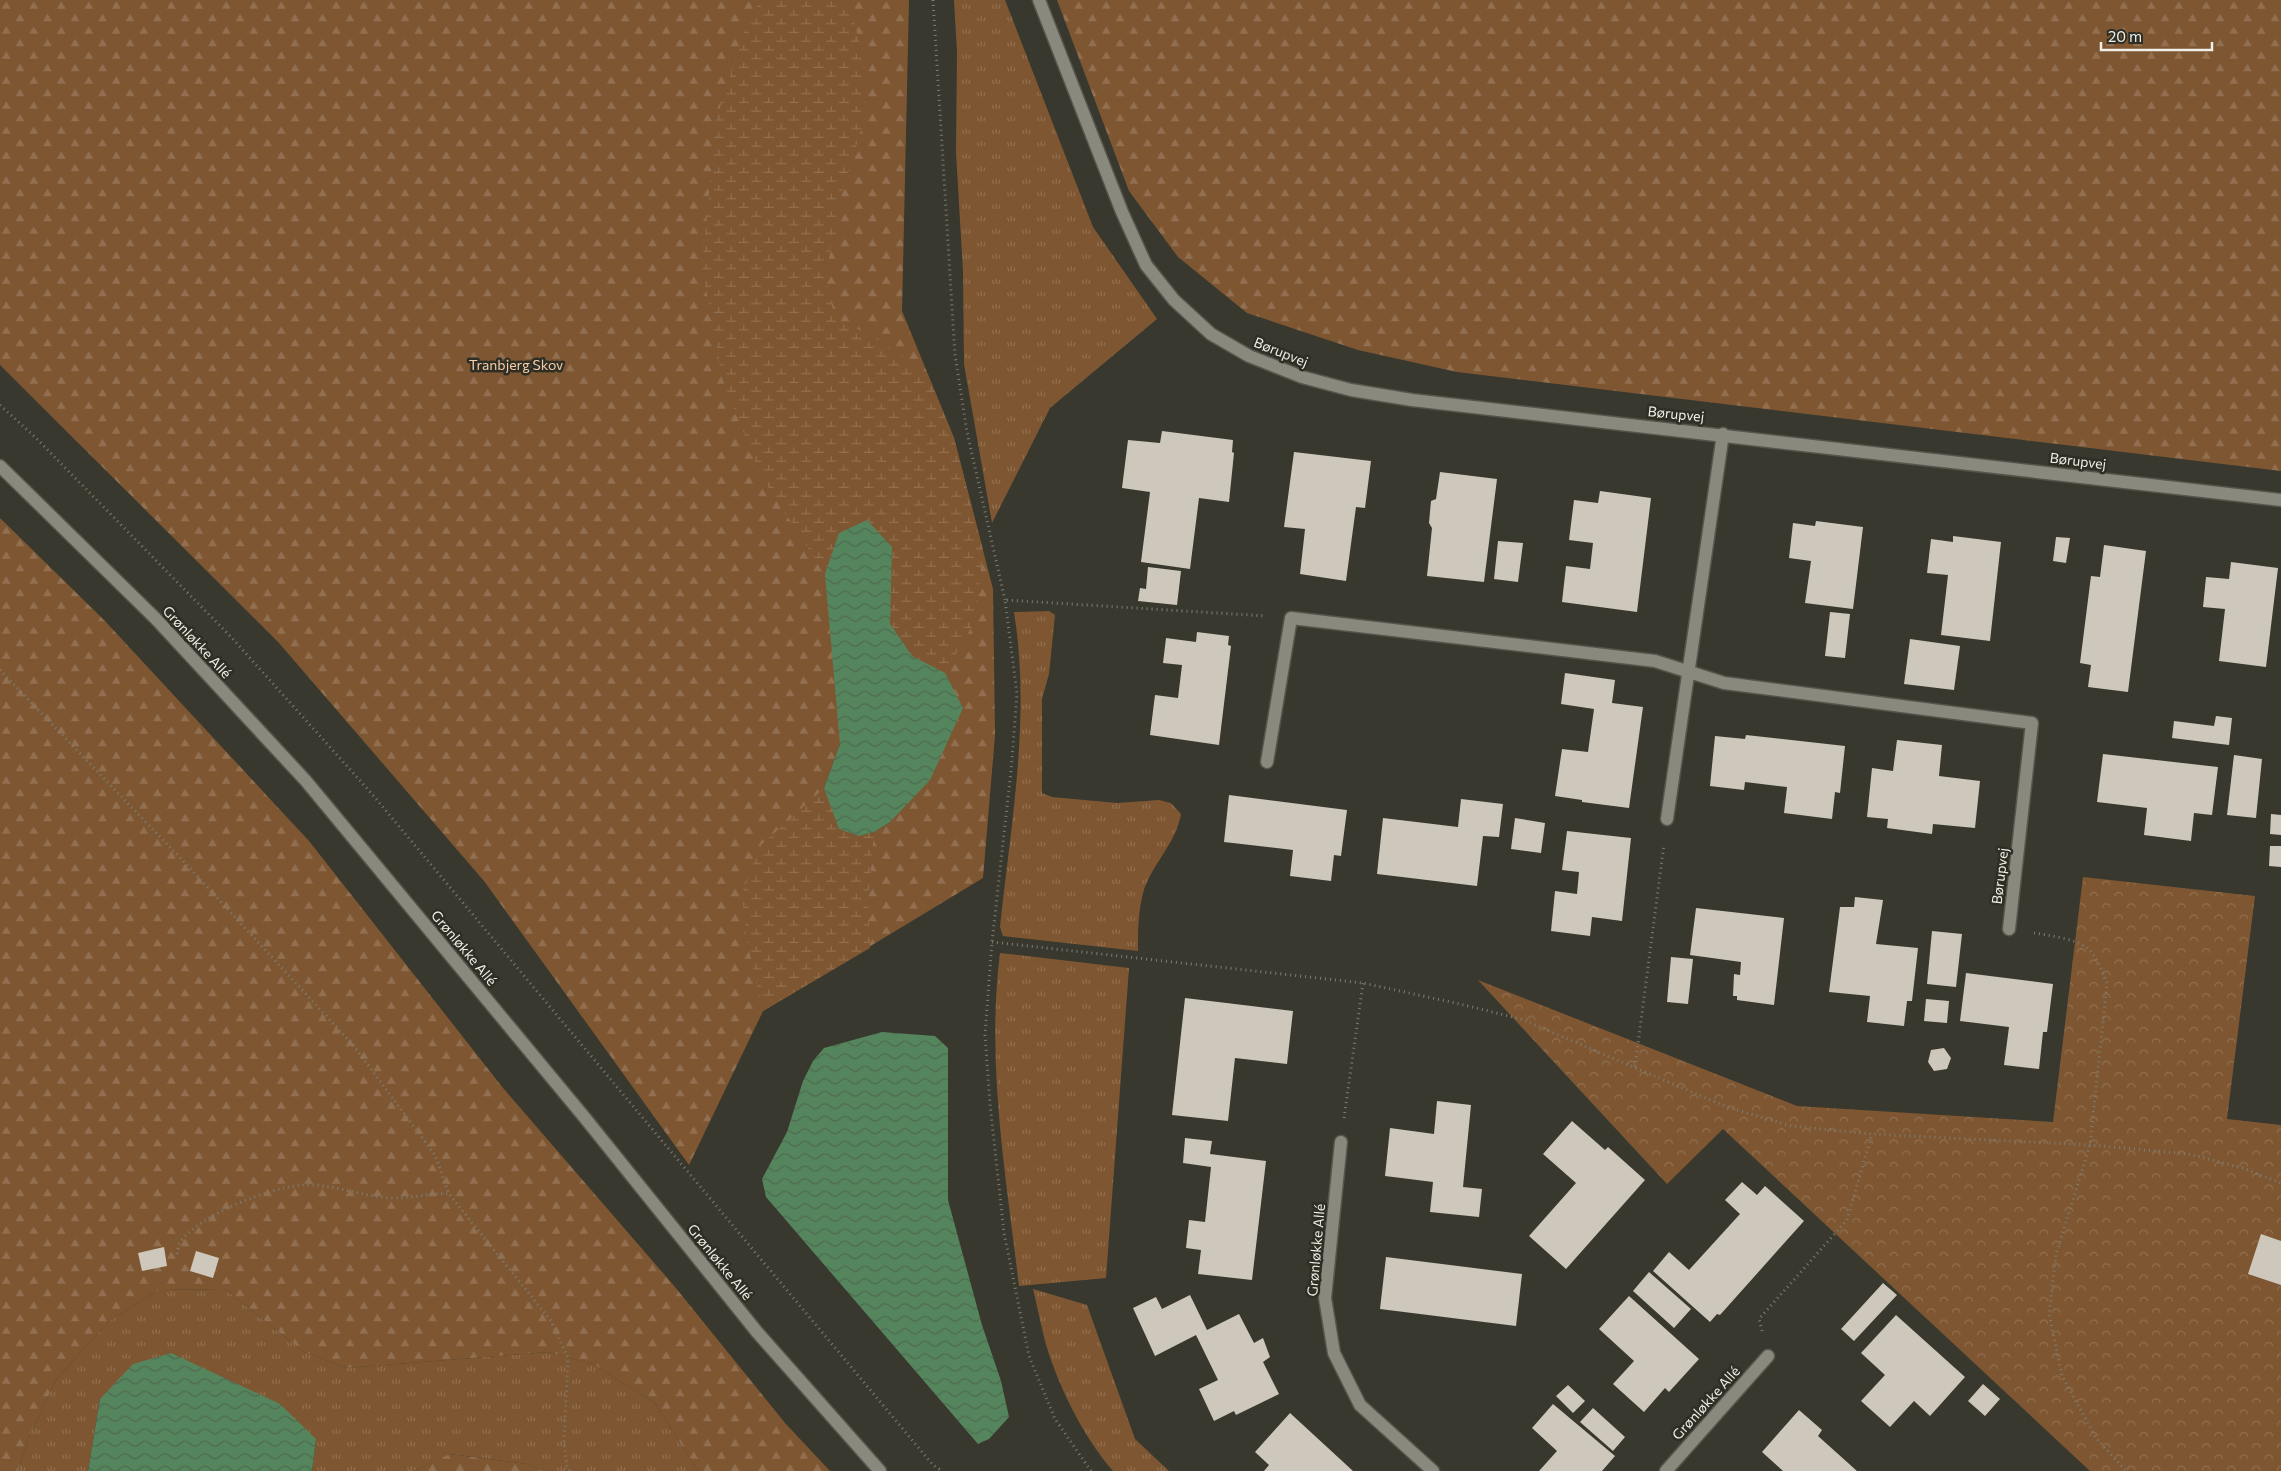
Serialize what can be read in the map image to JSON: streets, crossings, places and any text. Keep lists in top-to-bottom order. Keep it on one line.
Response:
{"streets":{"street":["Børupvej","Grønløkke Allé"]},"parks":["Tranbjerg Skov"],"scale_bar":"20 m"}
